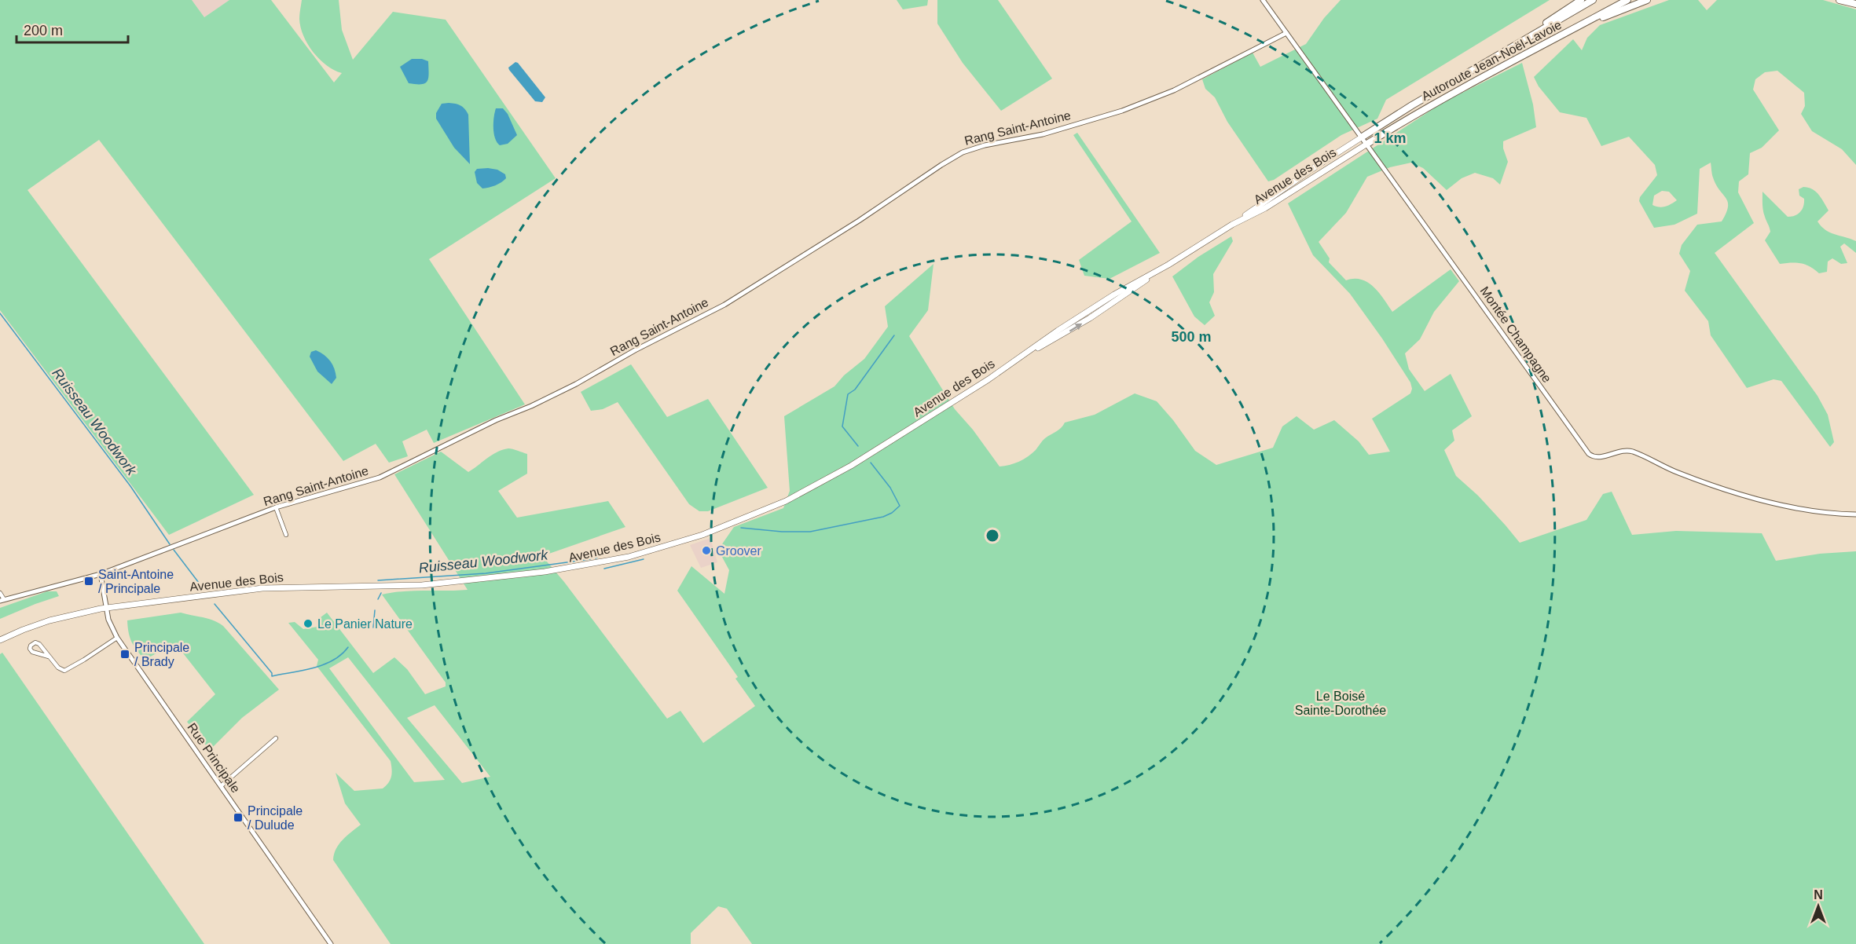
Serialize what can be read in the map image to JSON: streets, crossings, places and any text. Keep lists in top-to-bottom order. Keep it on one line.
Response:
{"streets":{"highway":["Autoroute Jean-Noël-Lavoie"],"main road":["Avenue des Bois"],"street":["Rang Saint-Antoine","Montée Champagne","Rue Principale"]},"crossings":[["Autoroute Jean-Noël-Lavoie","Avenue des Bois"],["Autoroute Jean-Noël-Lavoie","Montée Champagne"],["Rang Saint-Antoine","Montée Champagne"],["Rang Saint-Antoine","Rue Principale"],["Avenue des Bois","Montée Champagne"],["Avenue des Bois","Rue Principale"]],"water":["Ruisseau Woodwork"],"parks":["Le Boisé Sainte-Dorothée"],"places":{"other":["Groover","Le Panier Nature"],"transit":["Saint-Antoine / Principale","Principale / Brady","Principale / Dulude"]},"scale_bar":"200 m","north":"top","rings":["1 km","500 m"]}
